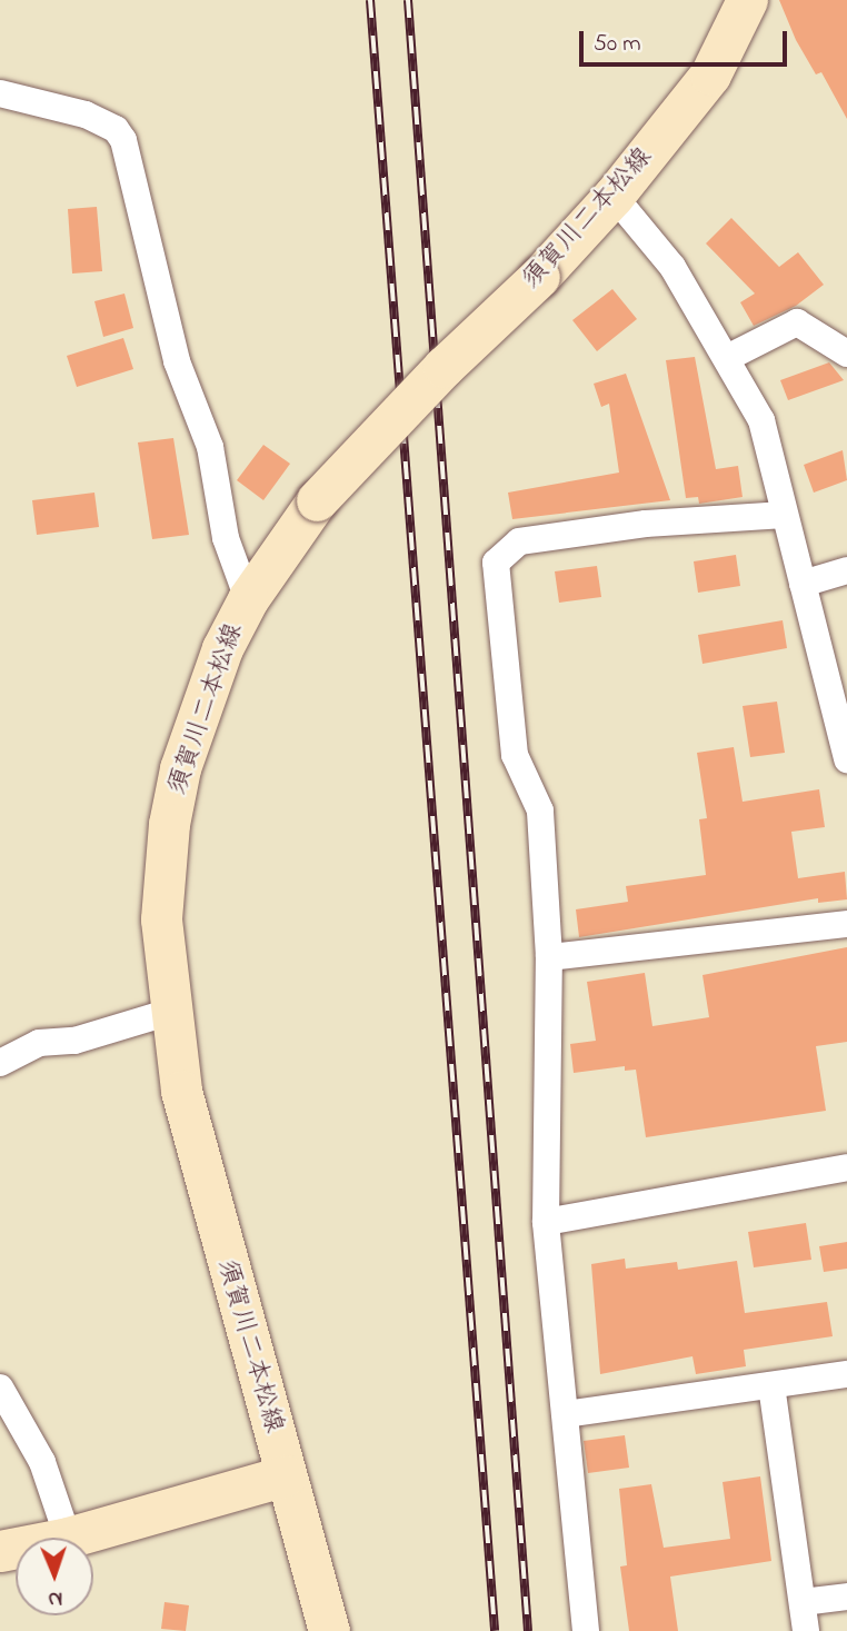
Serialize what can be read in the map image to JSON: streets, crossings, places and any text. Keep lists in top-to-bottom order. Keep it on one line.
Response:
{"streets":{"main road":["須賀川二本松線"]},"scale_bar":"50 m","north":"bottom"}
